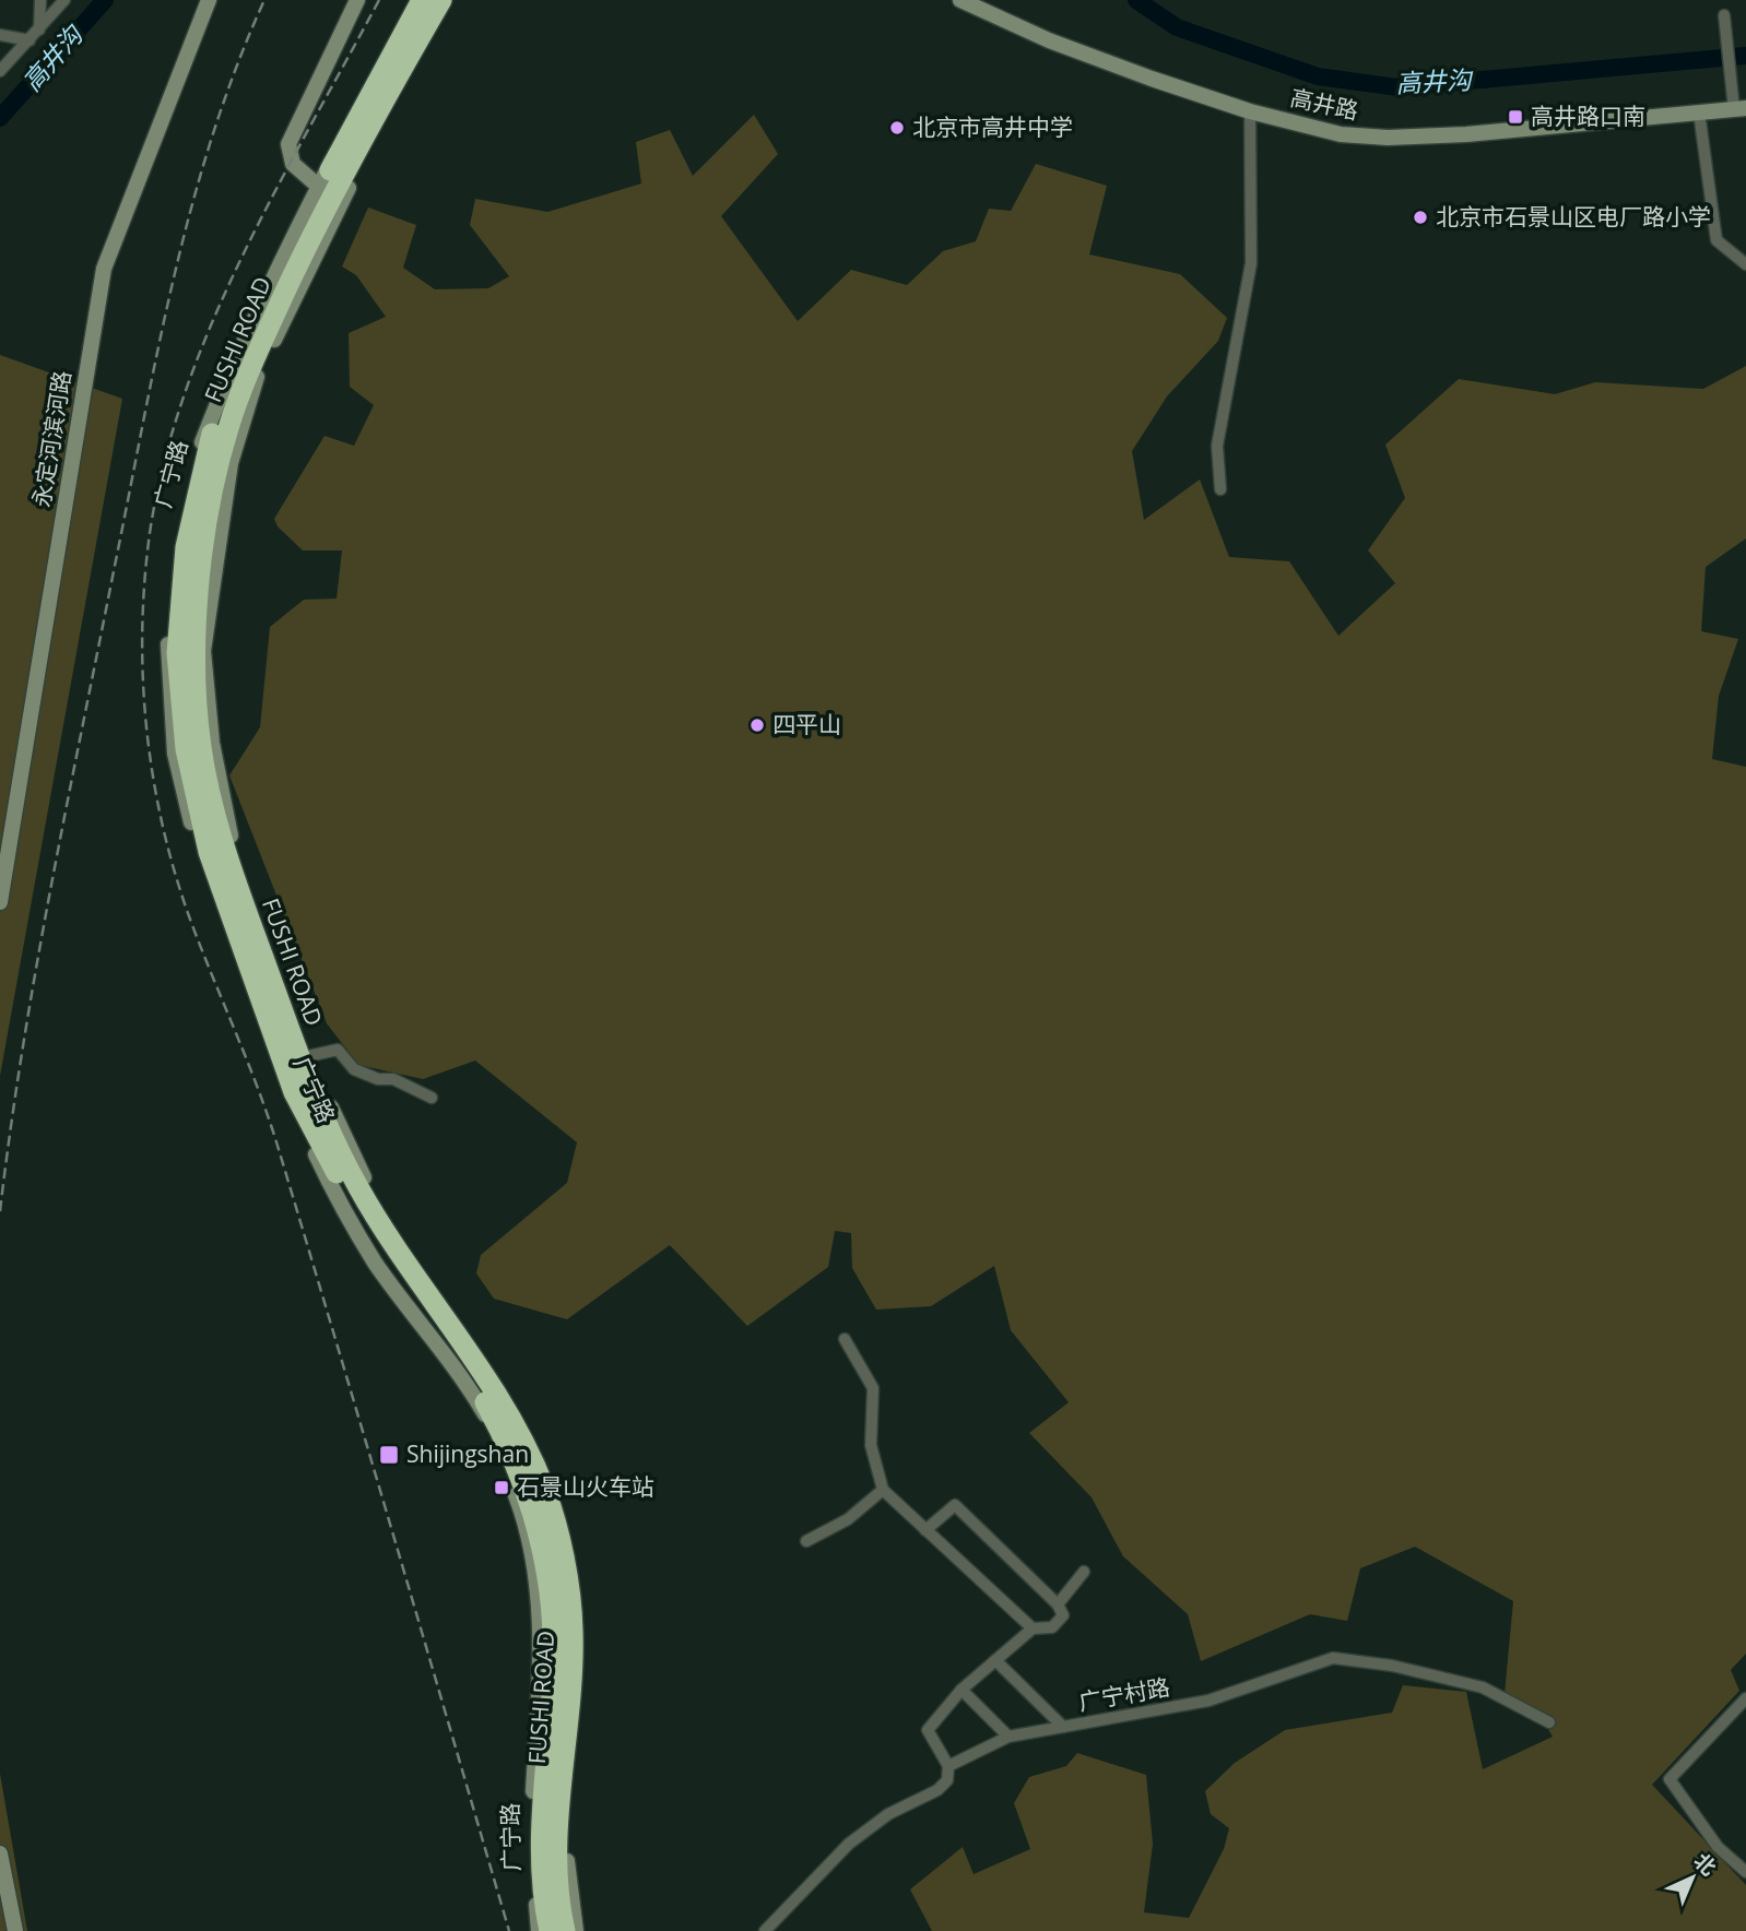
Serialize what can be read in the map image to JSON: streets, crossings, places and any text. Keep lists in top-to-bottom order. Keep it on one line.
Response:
{"streets":{"highway":["FUSHI ROAD"],"street":["高井路","永定河滨河路","广宁路","广宁村路"]},"crossings":[["FUSHI ROAD","广宁路"]],"water":["高井沟"],"places":{"transit":["高井路口南","Shijingshan","石景山火车站"],"other":["北京市高井中学","北京市石景山区电厂路小学","四平山"]},"north":"top right"}
